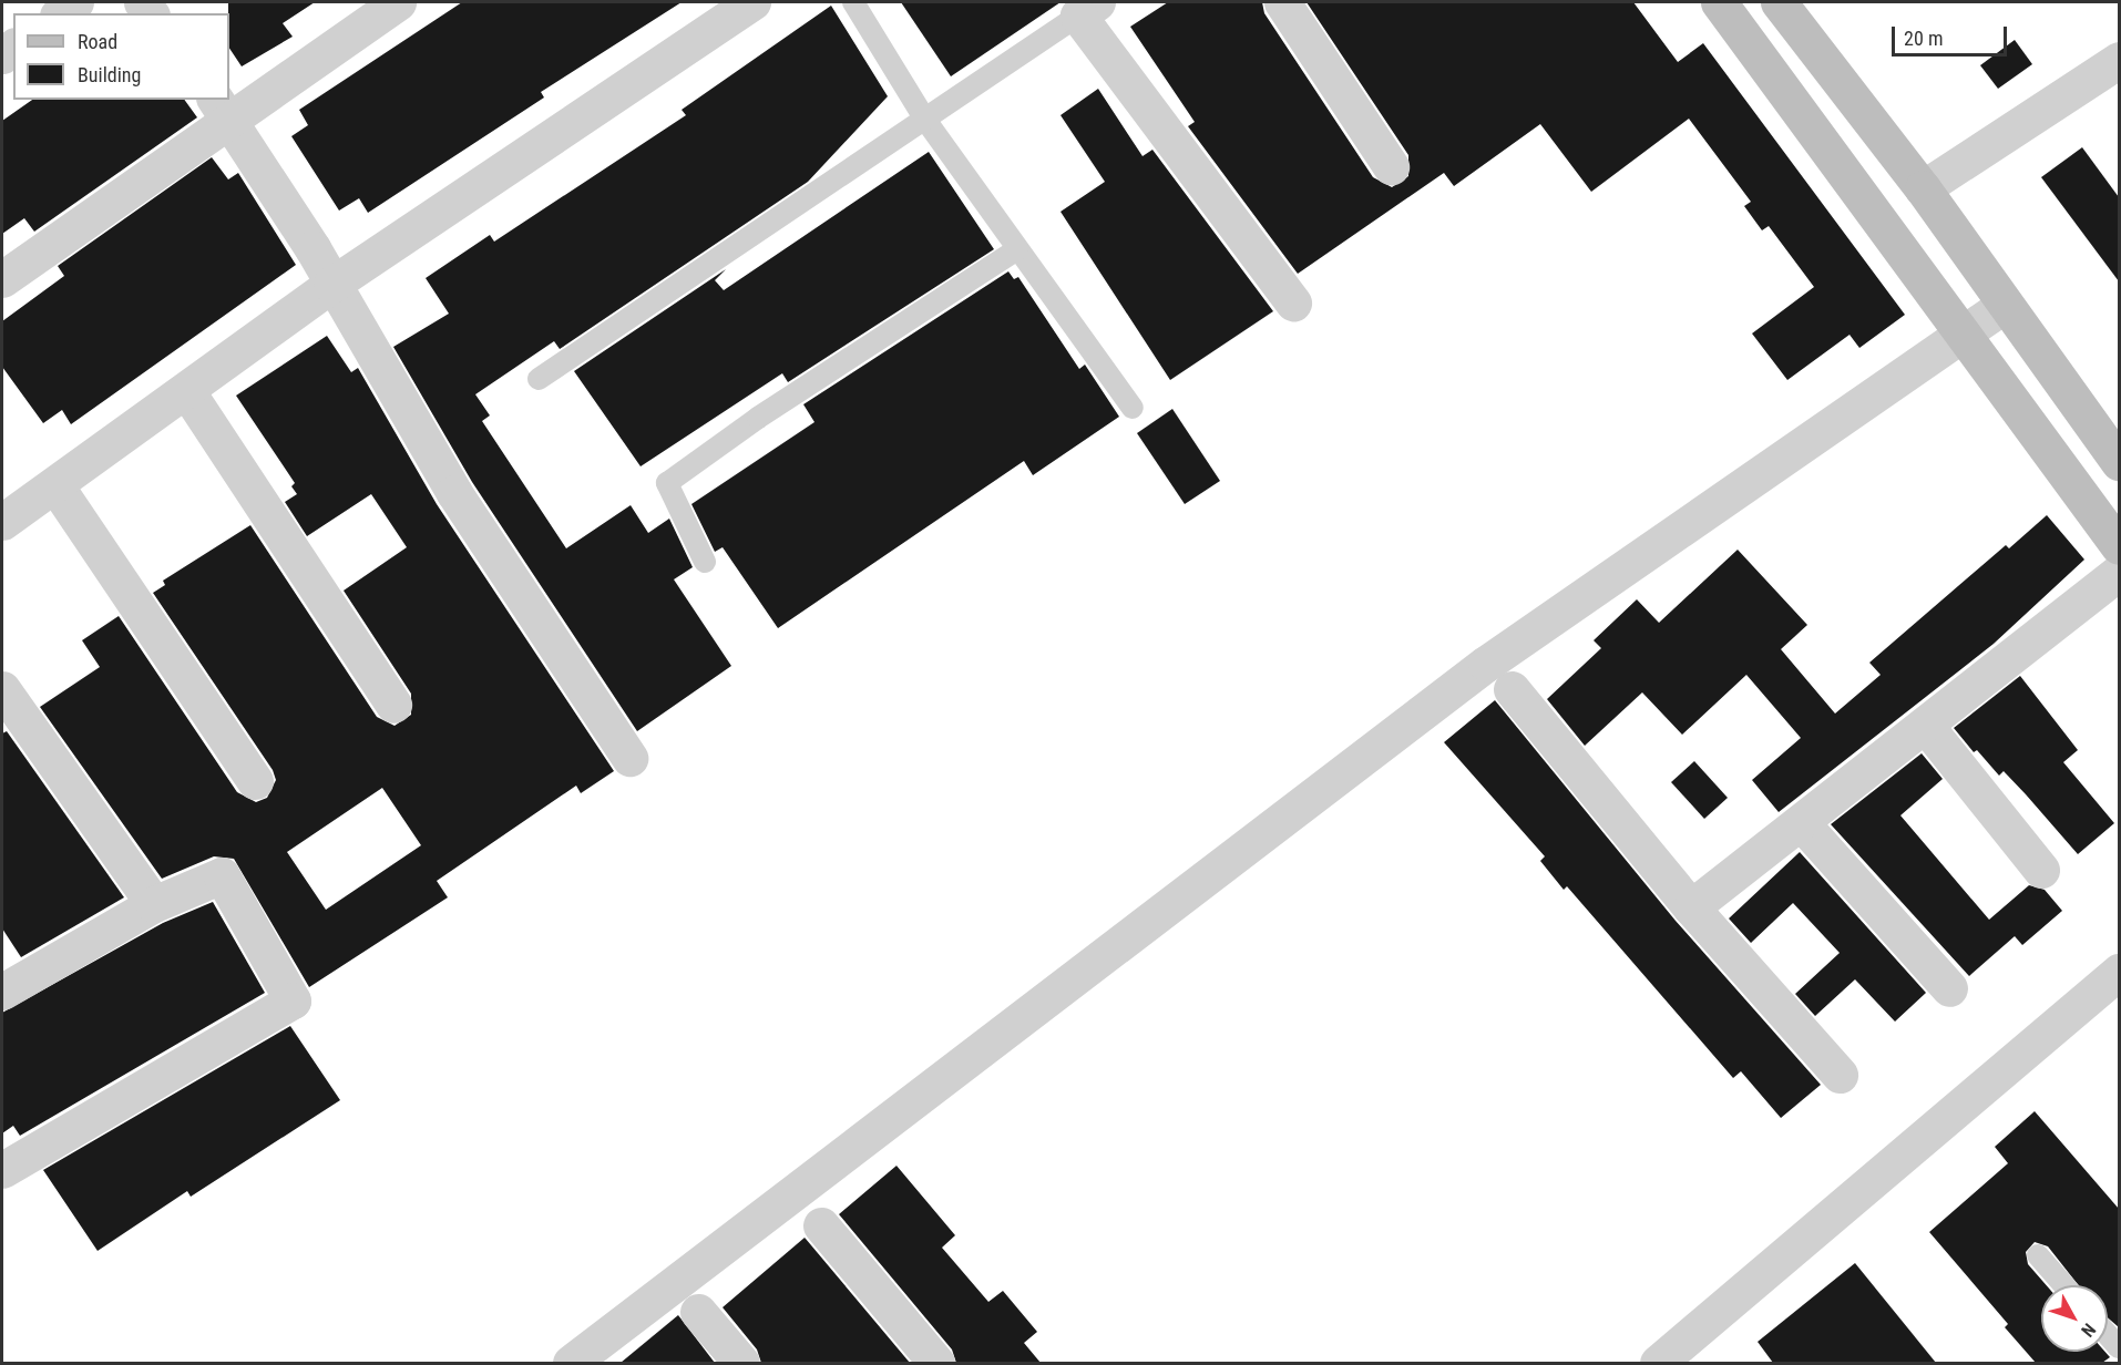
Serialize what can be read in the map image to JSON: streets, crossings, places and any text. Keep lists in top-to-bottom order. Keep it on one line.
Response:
{"legend":["Road","Building"],"scale_bar":"20 m","north":"bottom right"}
